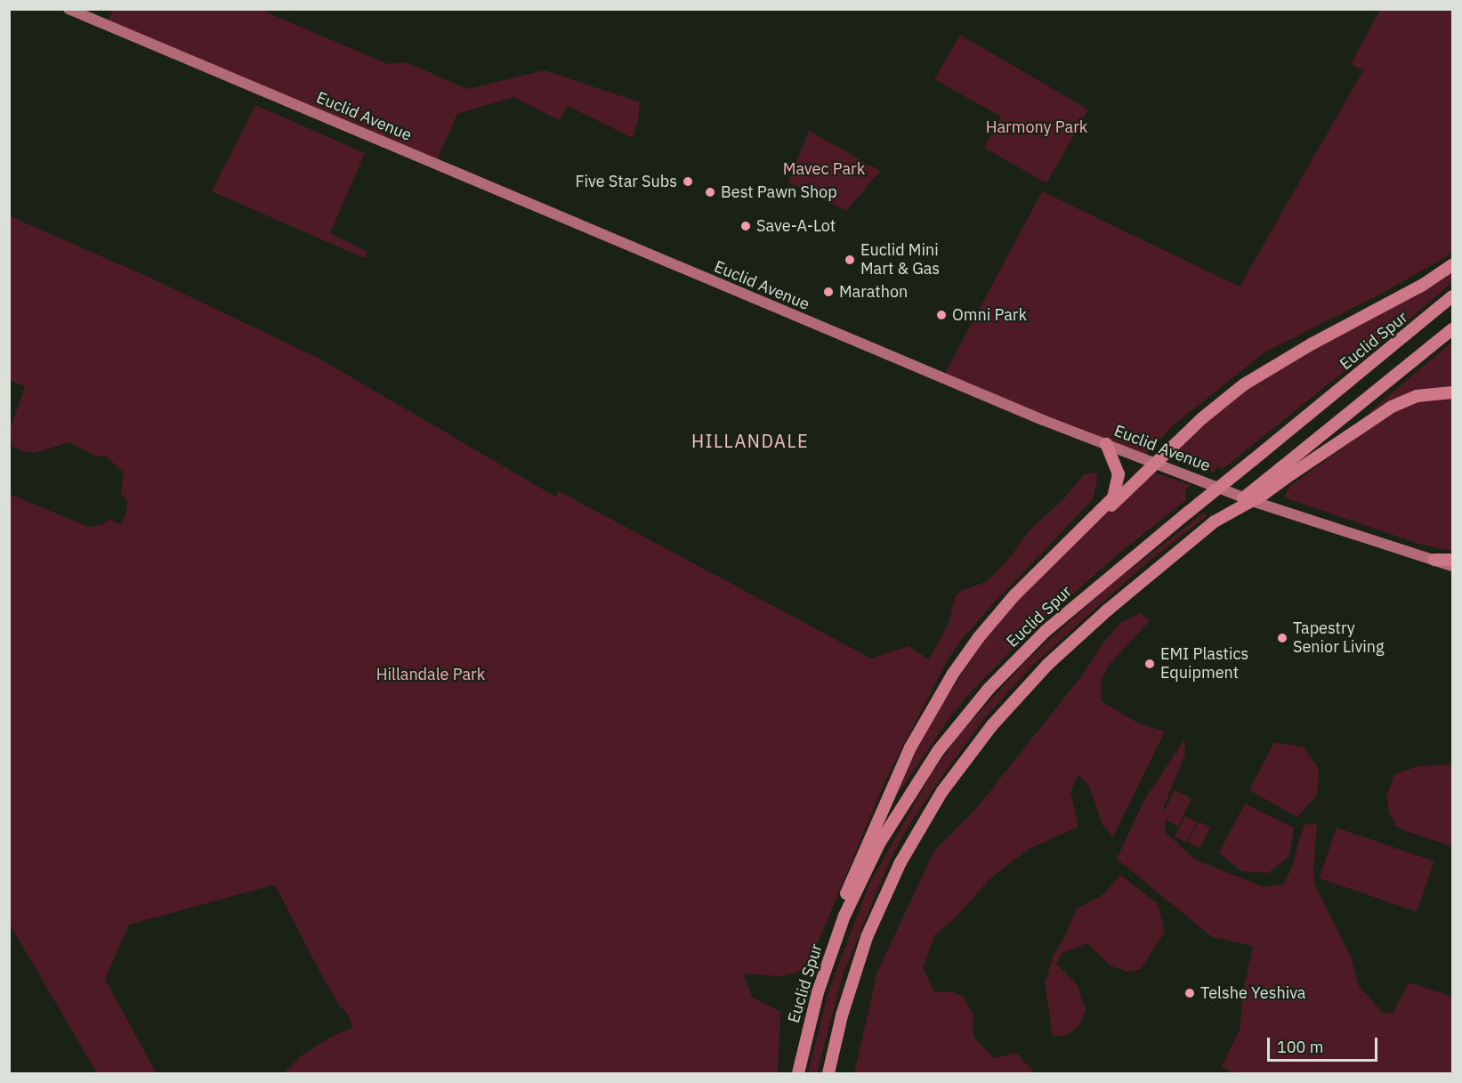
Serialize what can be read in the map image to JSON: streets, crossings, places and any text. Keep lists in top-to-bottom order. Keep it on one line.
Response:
{"streets":{"highway":["Euclid Spur"],"main road":["Euclid Avenue"]},"districts":["HILLANDALE"],"parks":["Harmony Park","Mavec Park","Hillandale Park"],"places":["Five Star Subs","Best Pawn Shop","Save-A-Lot","Euclid Mini Mart & Gas","Marathon","Omni Park","Tapestry Senior Living","EMI Plastics Equipment","Telshe Yeshiva"],"scale_bar":"100 m"}
